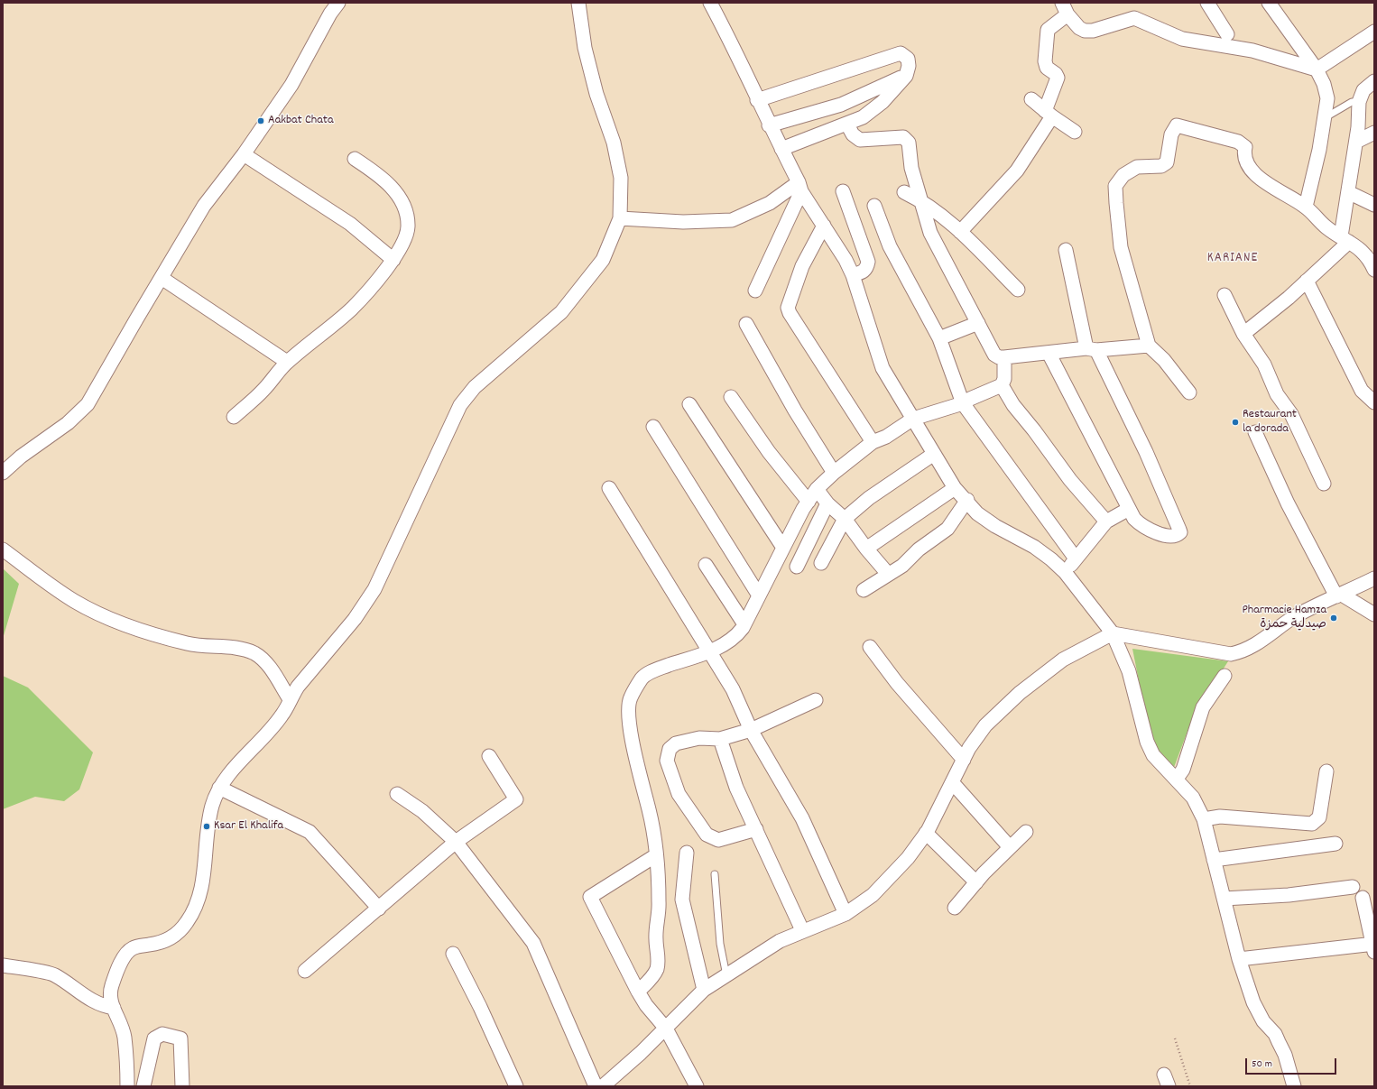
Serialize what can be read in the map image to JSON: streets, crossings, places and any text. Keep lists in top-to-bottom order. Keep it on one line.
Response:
{"districts":["KARIANE"],"places":["Aakbat Chata","Restaurant la dorada","Pharmacie Hamza صيدلية حمزة","Ksar El Khalifa"],"scale_bar":"50 m"}
